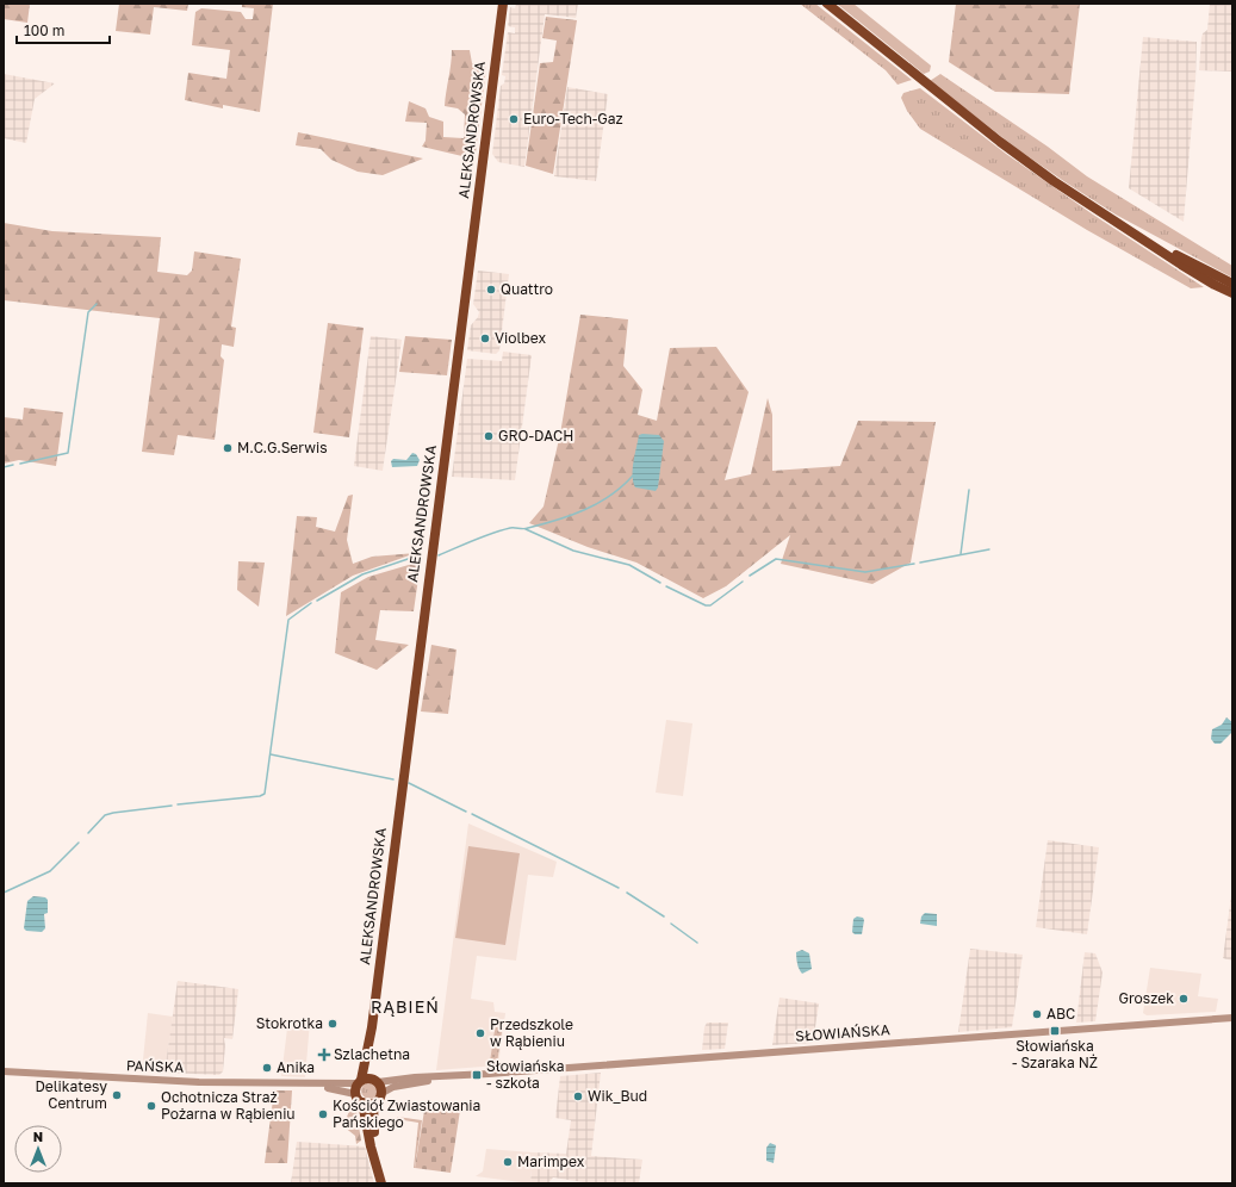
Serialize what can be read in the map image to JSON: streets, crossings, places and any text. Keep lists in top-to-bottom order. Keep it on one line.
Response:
{"streets":{"main road":["ALEKSANDROWSKA"],"street":["SŁOWIAŃSKA","PAŃSKA"]},"crossings":[["ALEKSANDROWSKA","SŁOWIAŃSKA"],["ALEKSANDROWSKA","PAŃSKA"],["SŁOWIAŃSKA","PAŃSKA"]],"districts":["RĄBIEŃ"],"places":{"other":["Euro-Tech-Gaz","Quattro","Violbex","GRO-DACH","M.C.G.Serwis","Groszek","ABC","Stokrotka","Przedszkole w Rąbieniu","Anika","Delikatesy Centrum","Wik_Bud","Ochotnicza Straż Pożarna w Rąbieniu","Kościół Zwiastowania Pańskiego","Marimpex"],"transit":["Słowiańska - Szaraka NŻ","Słowiańska - szkoła"],"health":["Szlachetna"]},"scale_bar":"100 m","north":"top"}
